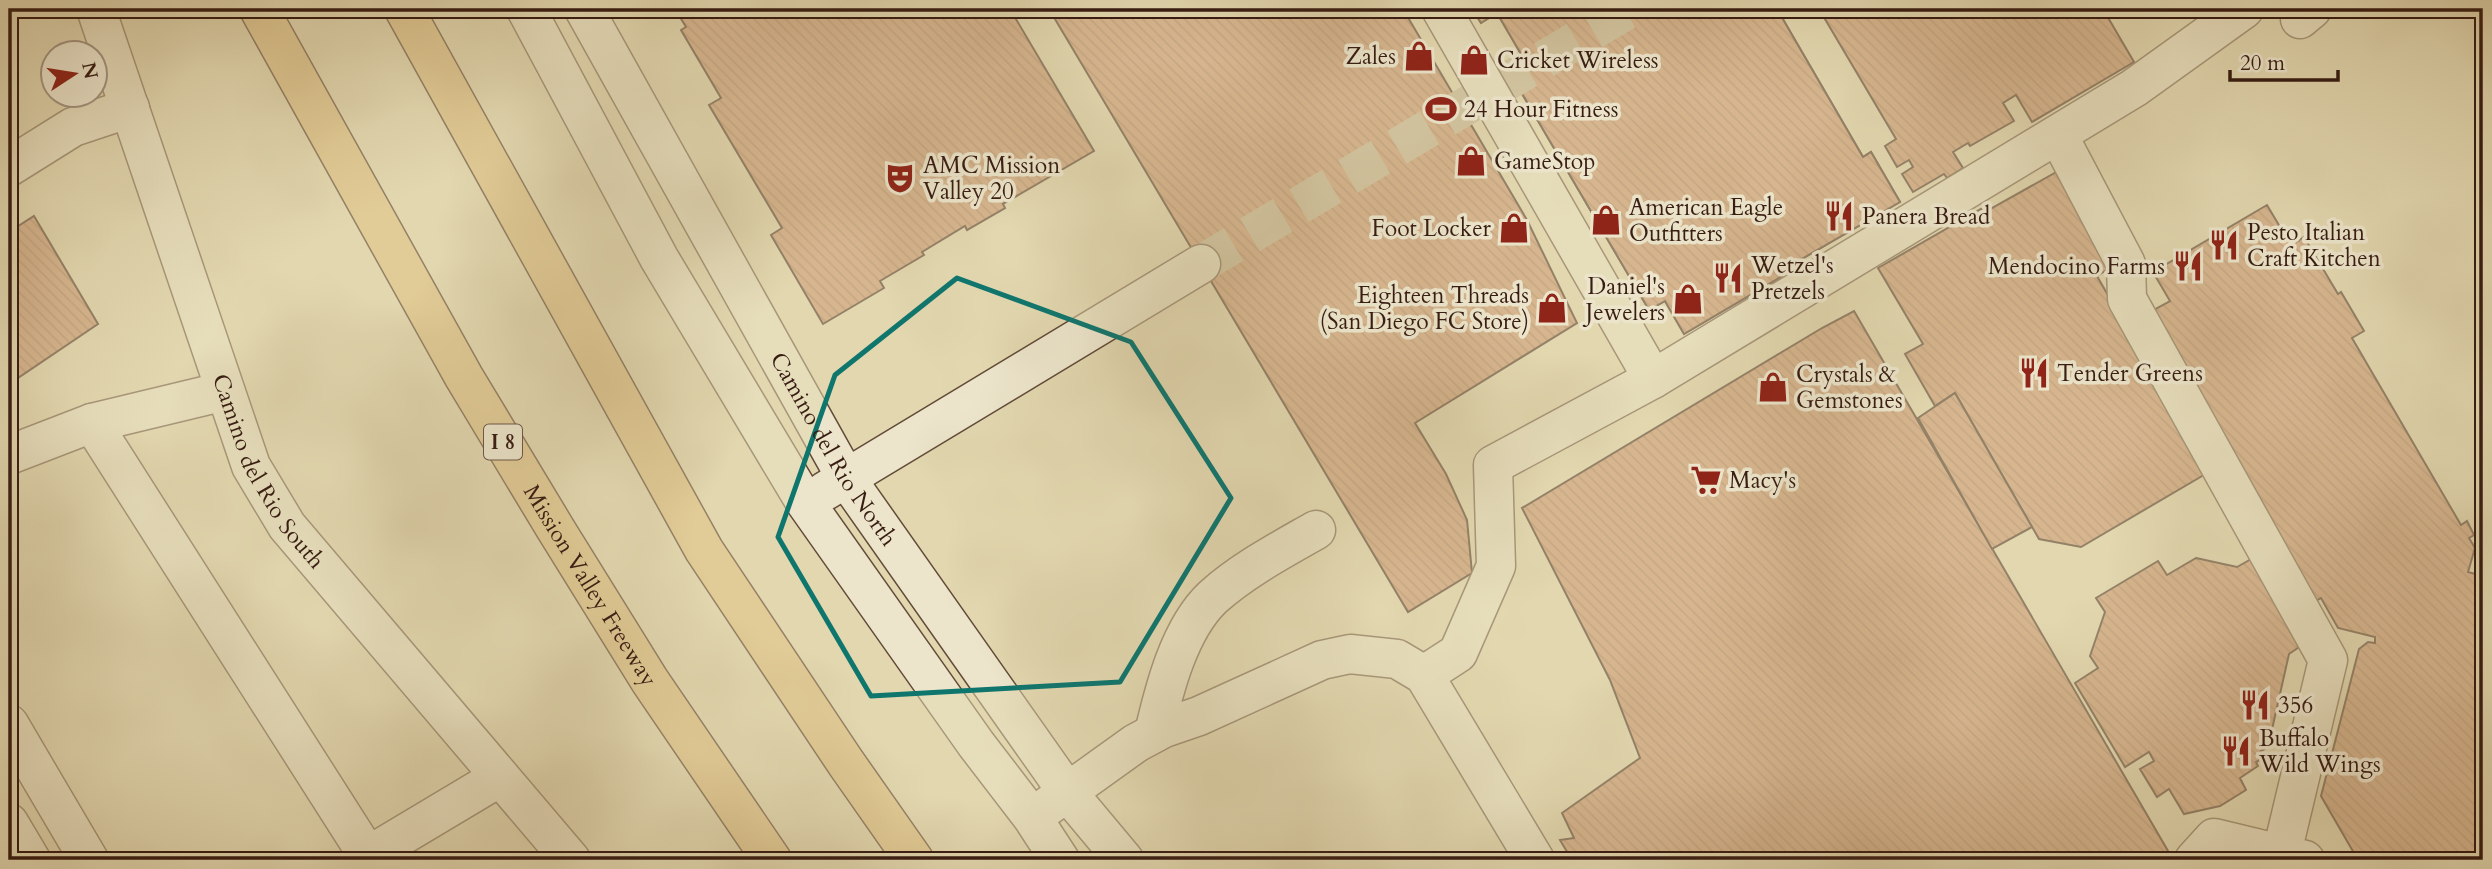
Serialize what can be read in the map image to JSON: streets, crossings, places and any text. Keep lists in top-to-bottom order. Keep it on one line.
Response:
{"streets":{"highway":["I 8","Mission Valley Freeway"],"street":["Camino del Rio North","Camino del Rio South"]},"places":{"shop":["Zales","Cricket Wireless","GameStop","American Eagle Outfitters","Foot Locker","Daniel's Jewelers","Eighteen Threads (San Diego FC Store)","Crystals & Gemstones"],"sports":["24 Hour Fitness"],"theatre":["AMC Mission Valley 20"],"restaurant":["Panera Bread","Pesto Italian Craft Kitchen","Mendocino Farms","Wetzel's Pretzels","Tender Greens","356","Buffalo Wild Wings"],"supermarket":["Macy's"]},"scale_bar":"20 m","north":"right"}
